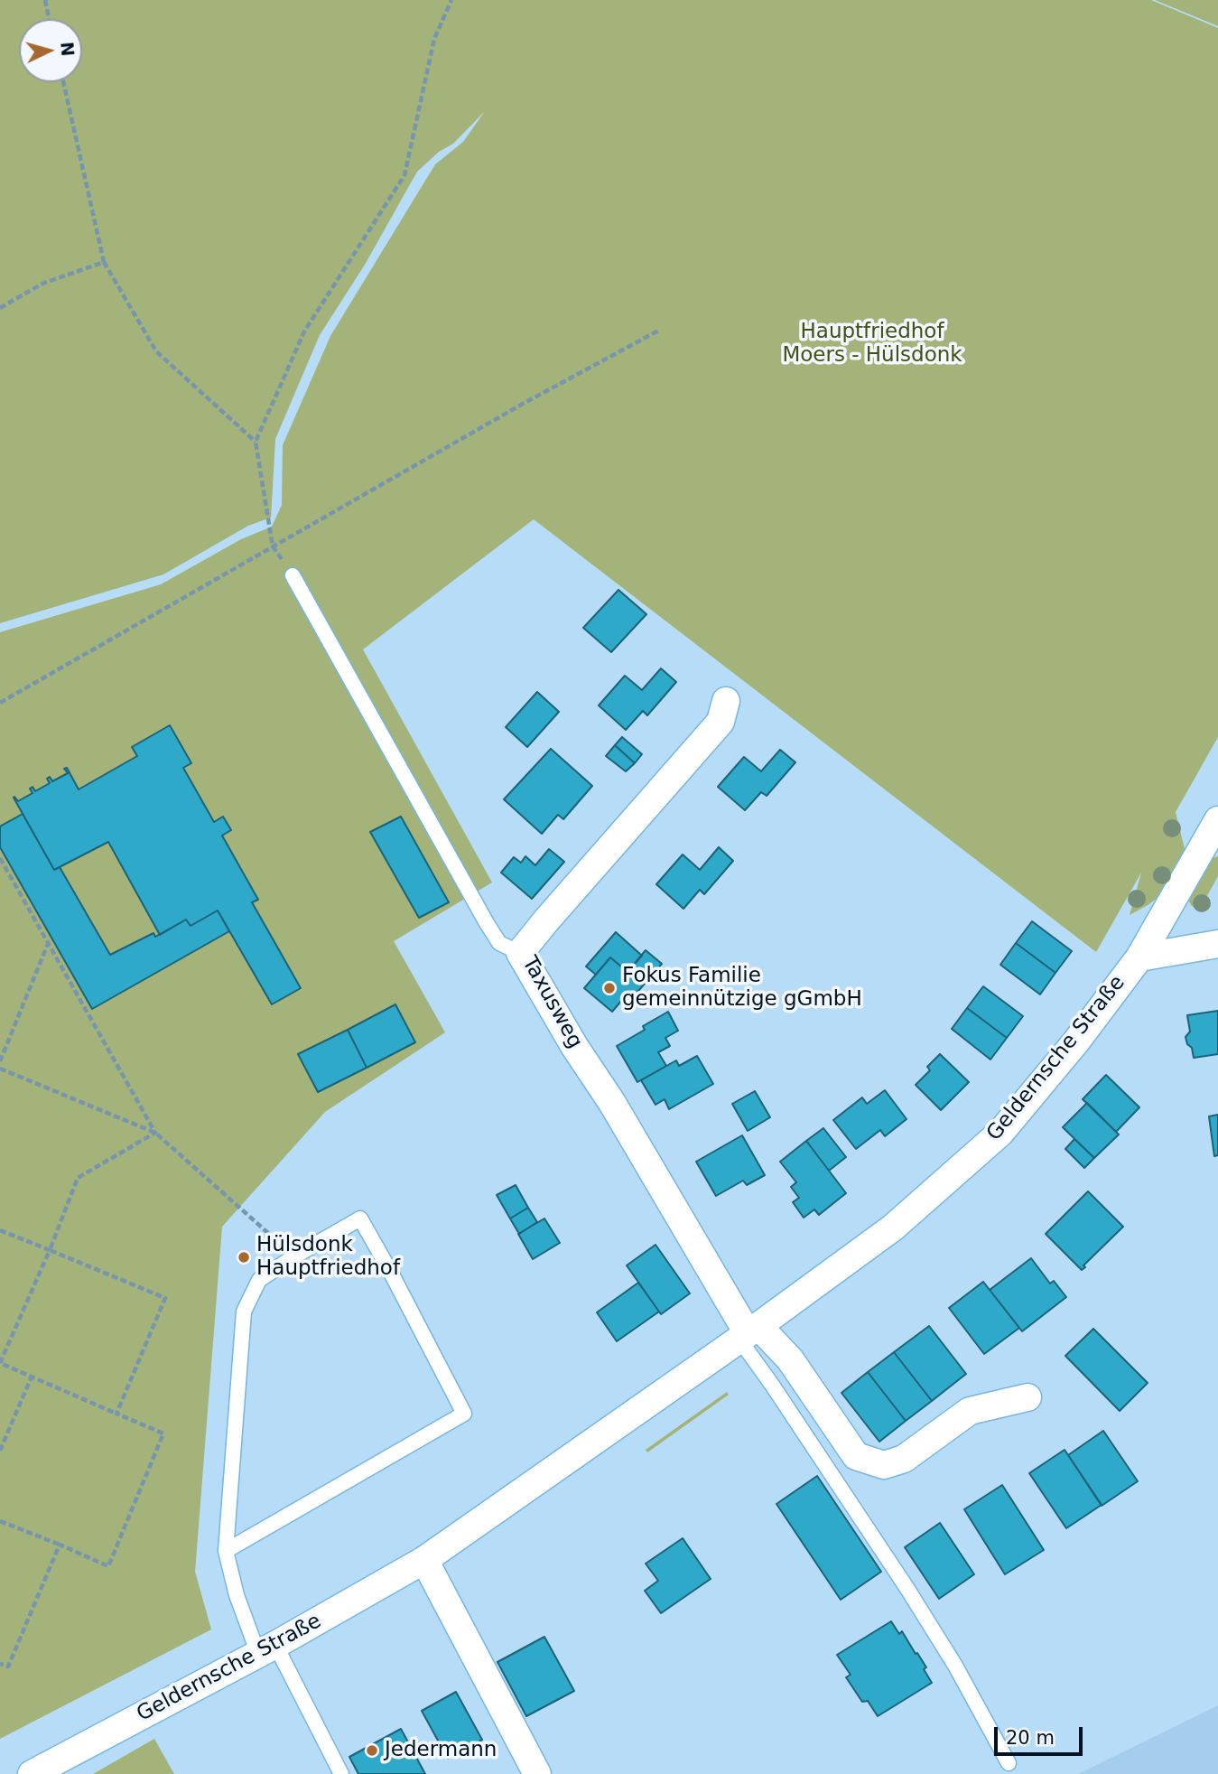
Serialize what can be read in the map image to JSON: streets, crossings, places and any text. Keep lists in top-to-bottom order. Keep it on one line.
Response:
{"streets":{"street":["Taxusweg","Geldernsche Straße"]},"crossings":[["Taxusweg","Geldernsche Straße"]],"parks":["Hauptfriedhof Moers - Hülsdonk"],"places":["Fokus Familie gemeinnützige gGmbH","Hülsdonk Hauptfriedhof","Jedermann"],"scale_bar":"20 m","north":"right"}
